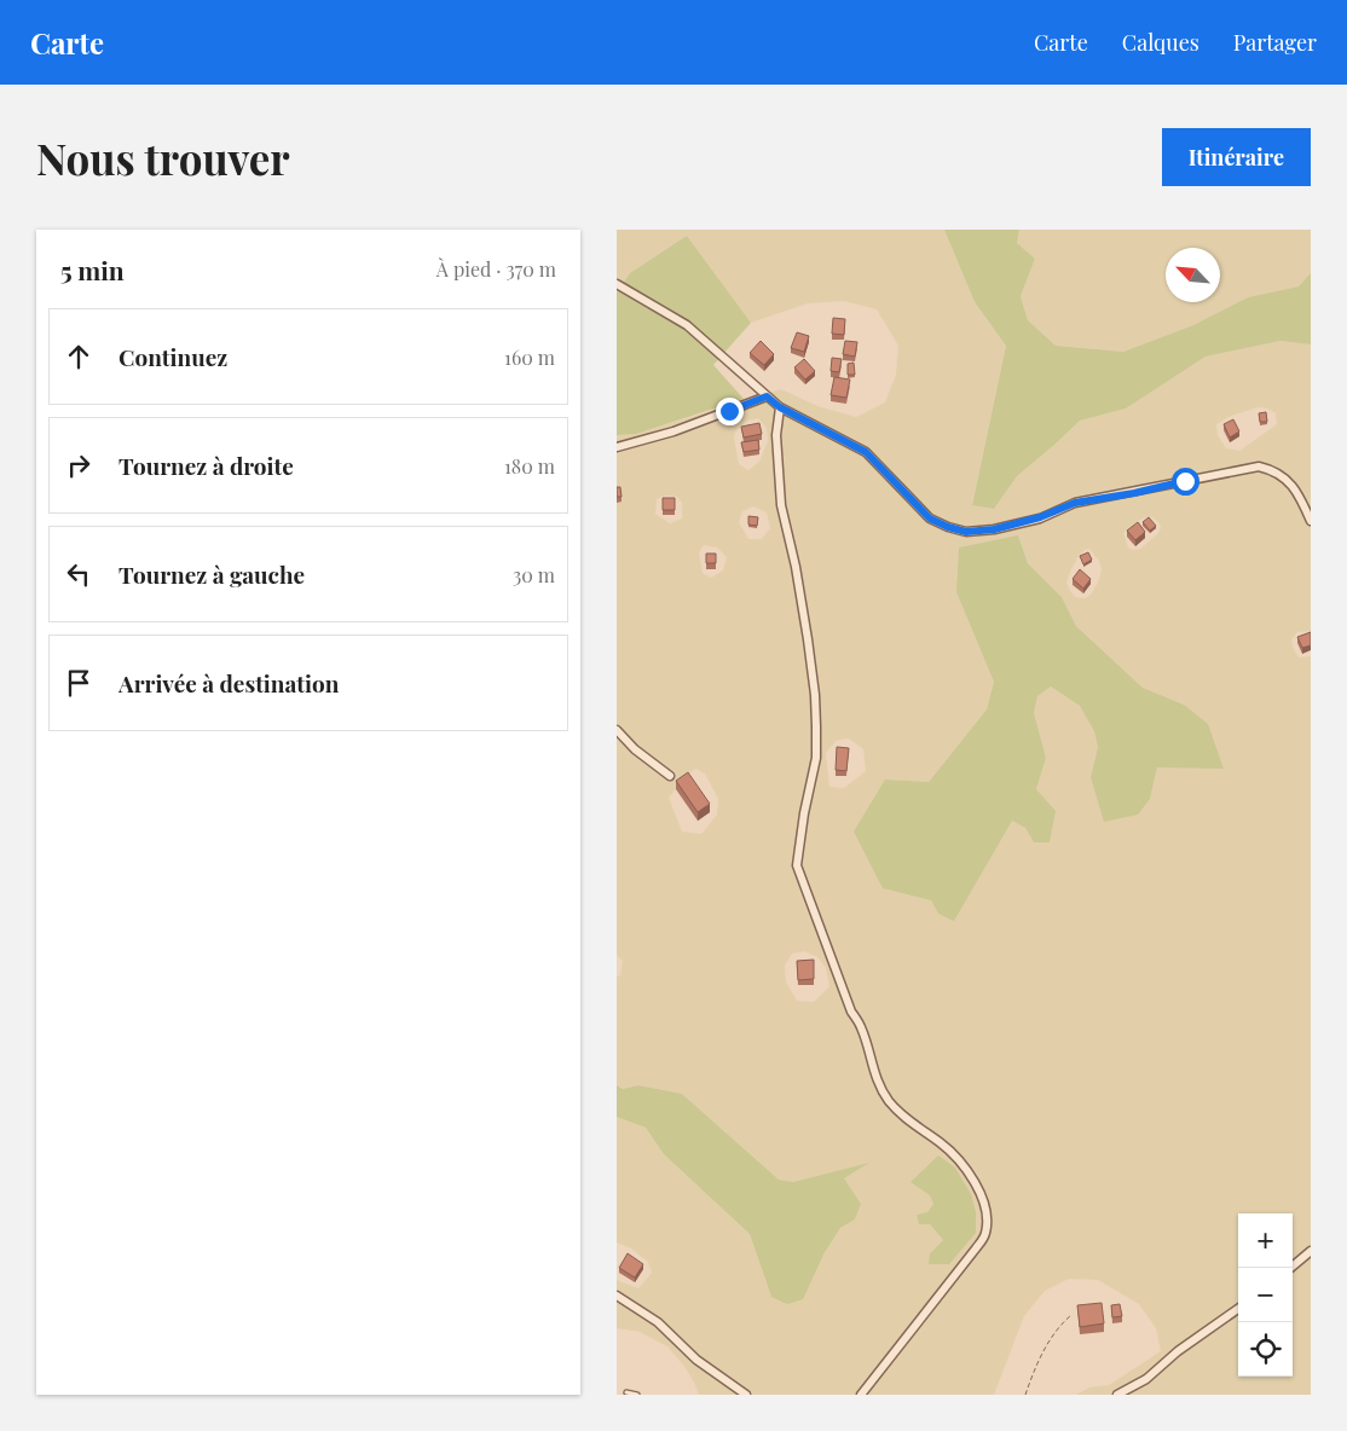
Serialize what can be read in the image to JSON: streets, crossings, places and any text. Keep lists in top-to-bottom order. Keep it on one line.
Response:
{"north":"top left","page":{"header":"Carte","nav":["Carte","Calques","Partager"],"buttons":"Itinéraire","title":"Nous trouver","heading":["5 min","À pied · 370 m"],"list":[["Continuez","160 m"],["Tournez à droite","180 m"],["Tournez à gauche","30 m"],"Arrivée à destination"],"map_buttons":["+","−"]}}
